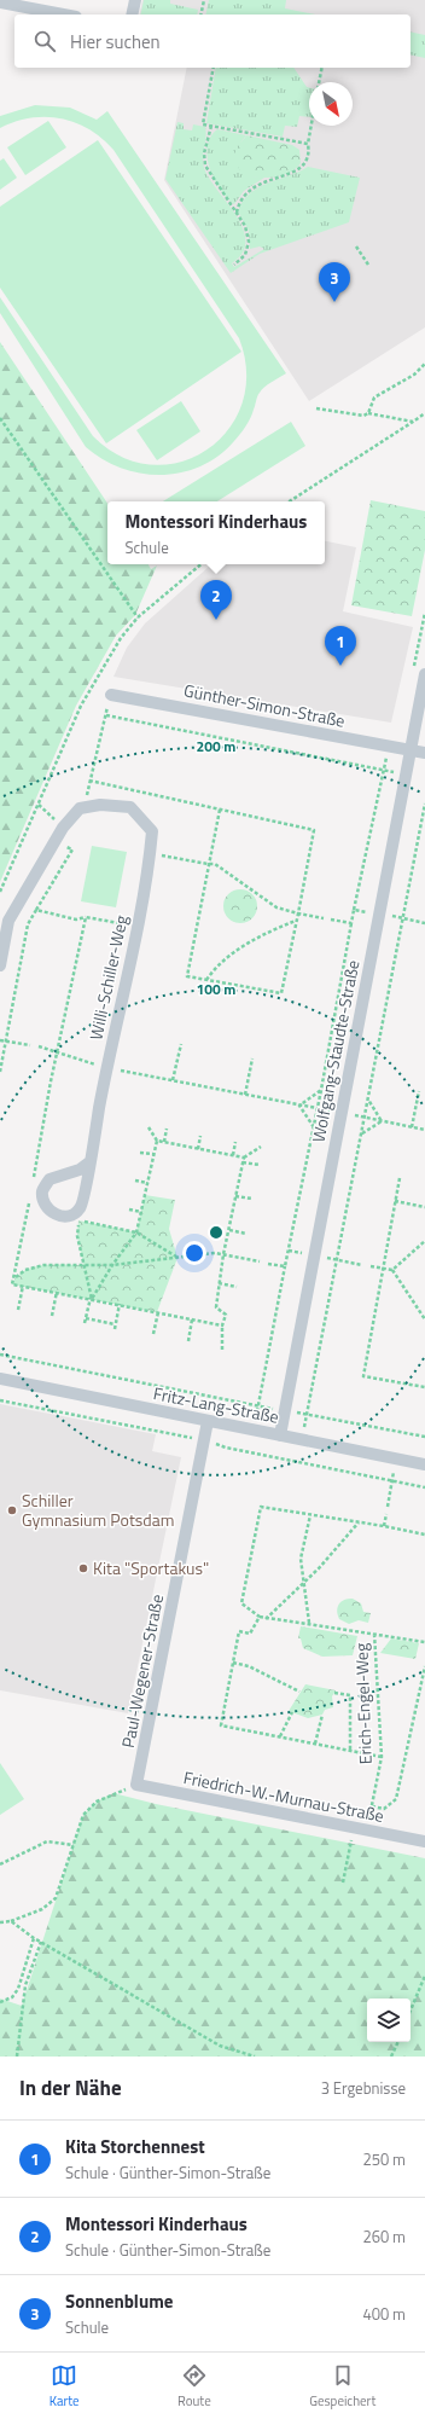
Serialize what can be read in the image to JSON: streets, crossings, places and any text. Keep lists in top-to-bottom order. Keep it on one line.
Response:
{"streets":{"street":["Günther-Simon-Straße","Willi-Schiller-Weg","Wolfgang-Staudte-Straße","Fritz-Lang-Straße","Paul-Wegener-Straße","Friedrich-W.-Murnau-Straße"],"path":["Erich-Engel-Weg"]},"crossings":[["Günther-Simon-Straße","Wolfgang-Staudte-Straße"],["Wolfgang-Staudte-Straße","Fritz-Lang-Straße"],["Fritz-Lang-Straße","Paul-Wegener-Straße"],["Paul-Wegener-Straße","Friedrich-W.-Murnau-Straße"],["Erich-Engel-Weg","Friedrich-W.-Murnau-Straße"]],"places":["Schiller Gymnasium Potsdam","Kita \"Sportakus\""],"north":"bottom right","page":{"search":"Hier suchen","pins":["3","2","1"],"popup":["Montessori Kinderhaus","Schule"],"heading":["In der Nähe","3 Ergebnisse"],"list":[{"mark":"1","name":"Kita Storchennest","note":"Schule · Günther-Simon-Straße","value":"250 m"},{"mark":"2","name":"Montessori Kinderhaus","note":"Schule · Günther-Simon-Straße","value":"260 m"},{"mark":"3","name":"Sonnenblume","note":"Schule","value":"400 m"}],"nav":["Karte","Route","Gespeichert"]},"rings":["200 m","100 m"]}
